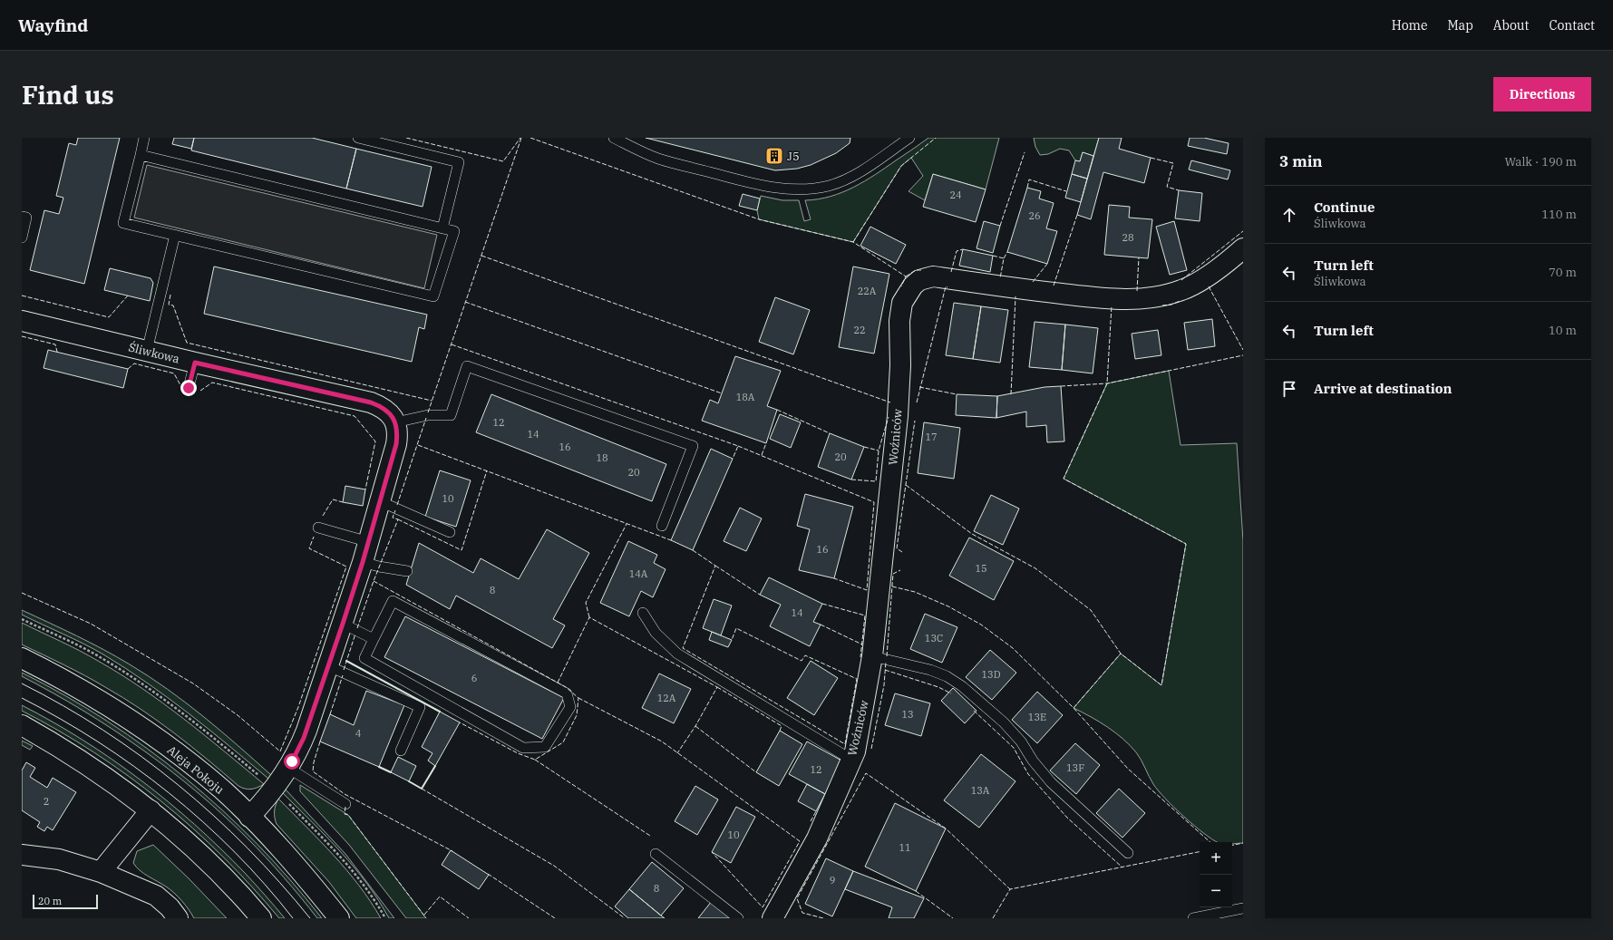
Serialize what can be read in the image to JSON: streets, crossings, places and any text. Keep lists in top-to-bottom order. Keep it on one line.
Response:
{"streets":{"street":["Śliwkowa","Woźniców","Aleja Pokoju"]},"places":{"building":["J5"]},"house_numbers":["24","26","28","22A","22","18A","12","14","17","16","20","18","20","10","16","15","14A","8","14","13C","13D","6","12A","13","13E","4","13F","12","13A","2","10","11","9","8"],"scale_bar":"20 m","page":{"header":"Wayfind","nav":["Home","Map","About","Contact"],"buttons":"Directions","title":"Find us","heading":["3 min","Walk · 190 m"],"list":[["Continue","Śliwkowa","110 m"],["Turn left","Śliwkowa","70 m"],["Turn left","10 m"],"Arrive at destination"],"map_buttons":["+","−"],"scale":"20 m"}}
